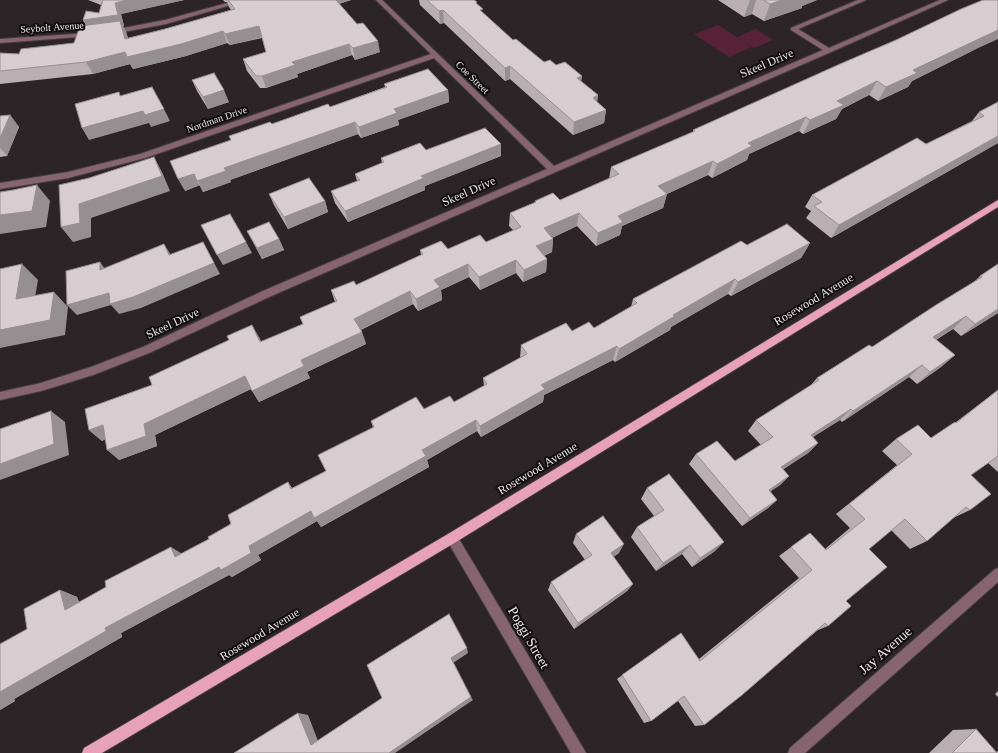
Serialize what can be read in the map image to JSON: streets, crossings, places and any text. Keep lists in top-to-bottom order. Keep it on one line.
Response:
{"streets":{"main road":["Rosewood Avenue"],"street":["Seybolt Avenue","Skeel Drive","Coe Street","Nordman Drive","Poggi Street","Jay Avenue"]},"crossings":[["Skeel Drive","Coe Street"],["Coe Street","Nordman Drive"],["Rosewood Avenue","Poggi Street"]]}
